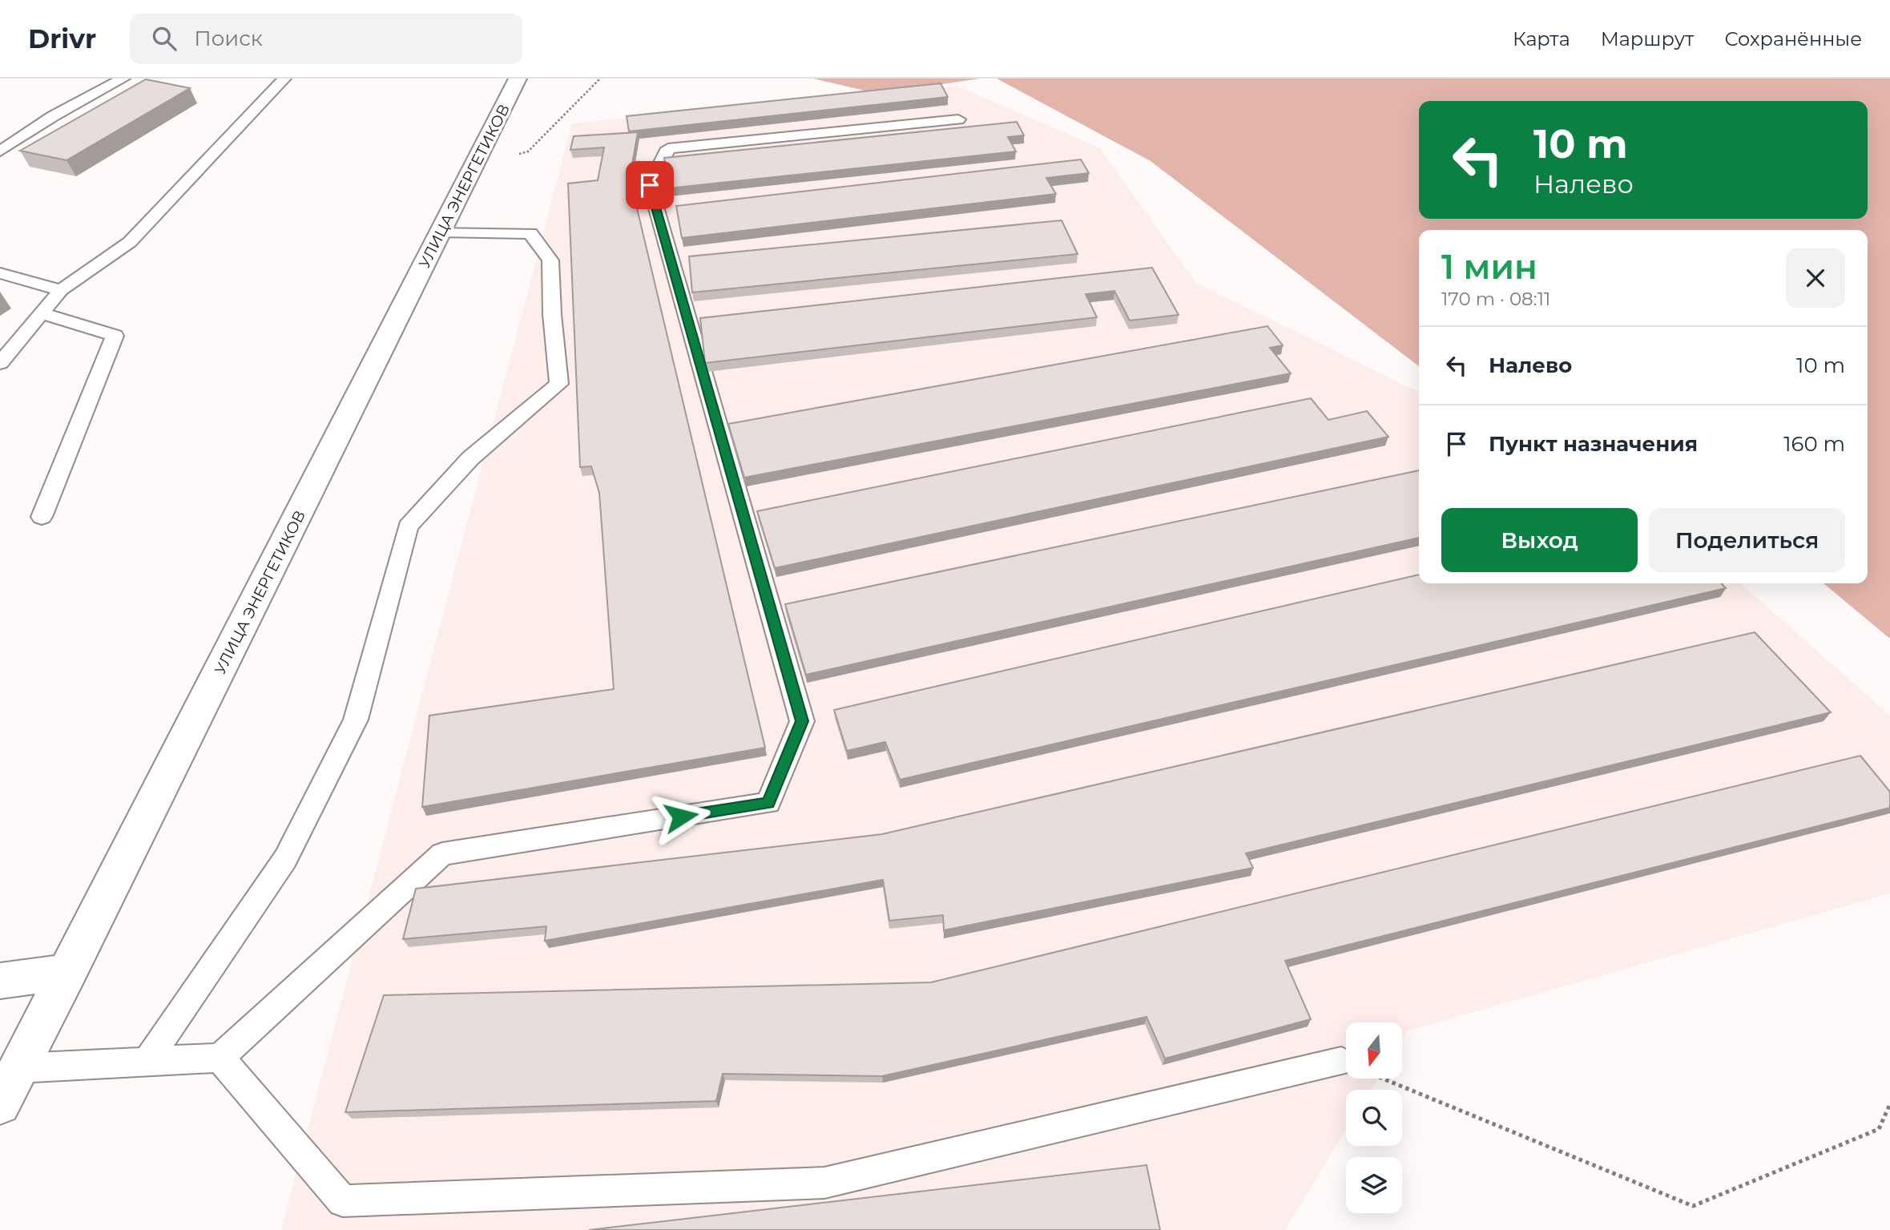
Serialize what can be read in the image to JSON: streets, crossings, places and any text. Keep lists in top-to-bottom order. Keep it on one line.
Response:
{"streets":{"main road":["УЛИЦА ЭНЕРГЕТИКОВ"]},"north":"bottom","page":{"header":"Drivr","search":"Поиск","nav":["Карта","Маршрут","Сохранённые"],"turn":["10 m","Налево"],"heading":["1 мин","170 m · 08:11"],"list":[{"name":"Налево","value":"10 m"},{"name":"Пункт назначения","value":"160 m"}],"buttons":["Выход","Поделиться"]}}
